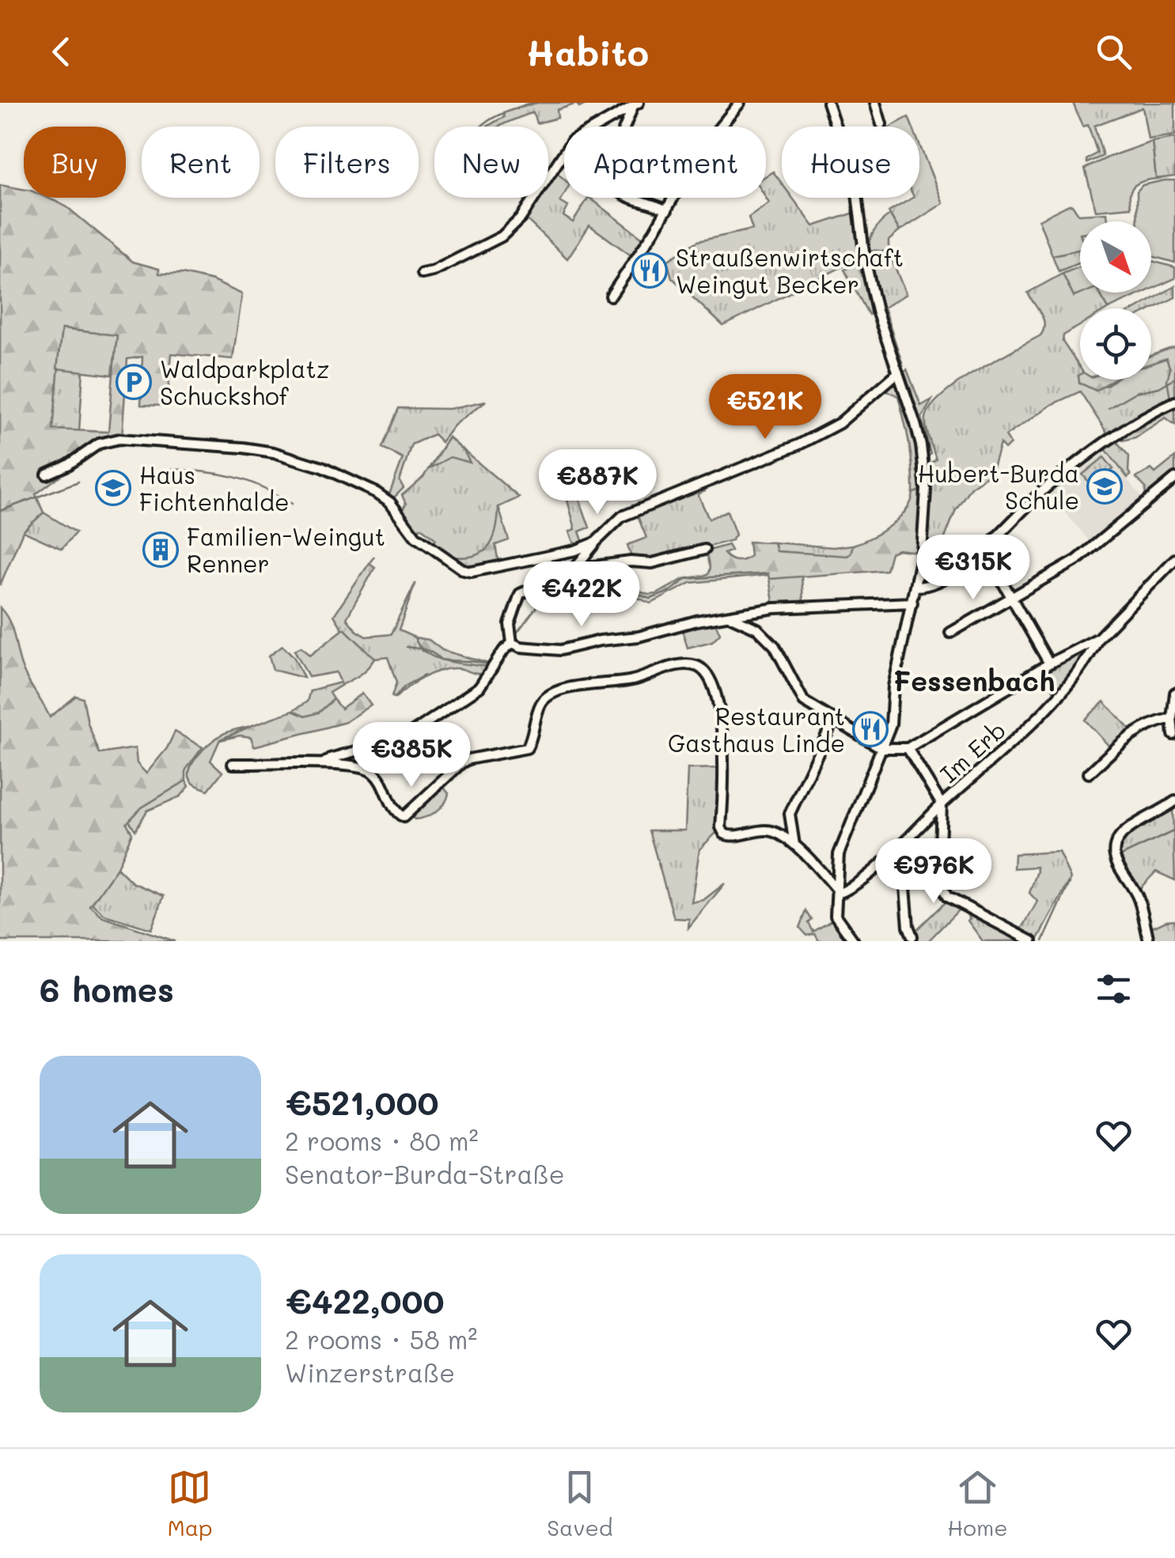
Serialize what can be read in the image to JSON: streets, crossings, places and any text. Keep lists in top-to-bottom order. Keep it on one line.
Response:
{"streets":{"street":["Im Erb"]},"districts":["Fessenbach"],"places":{"restaurant":["Straußenwirtschaft Weingut Becker","Restaurant Gasthaus Linde"],"parking":["Waldparkplatz Schuckshof"],"school or university":["Hubert-Burda Schule","Haus Fichtenhalde"],"building":["Familien-Weingut Renner"]},"north":"bottom right","page":{"header":"Habito","chip":["Buy","Rent","Filters","New","Apartment","House"],"price":["€521K","€887K","€315K","€422K","€385K","€976K"],"heading":"6 homes","list":[{"name":"€521,000","note":"2 rooms · 80 m² · Senator-Burda-Straße"},{"name":"€422,000","note":"2 rooms · 58 m² · Winzerstraße"}],"tabs":["Map","Saved","Home"]}}
